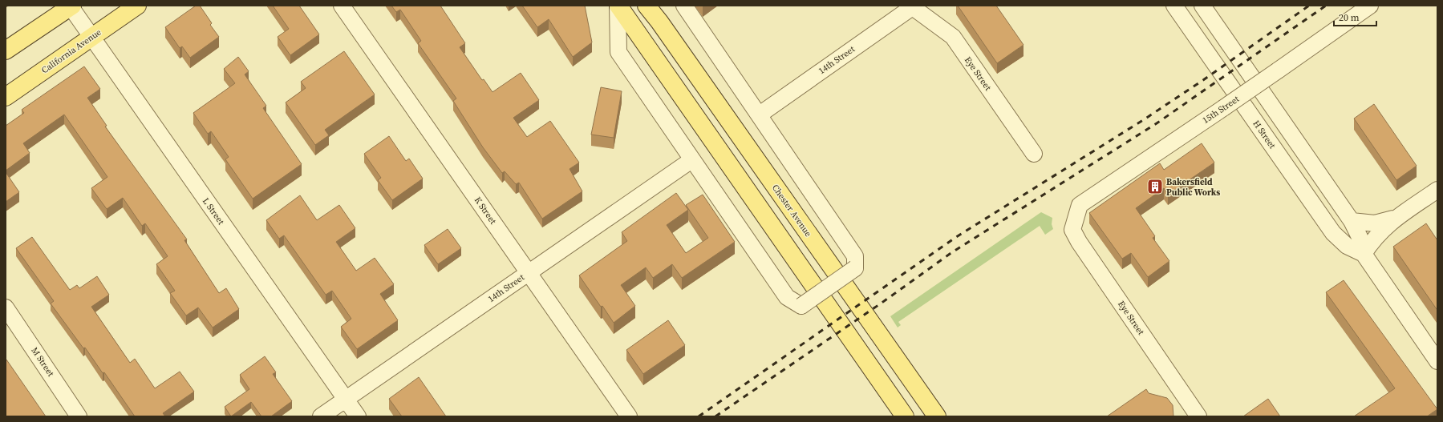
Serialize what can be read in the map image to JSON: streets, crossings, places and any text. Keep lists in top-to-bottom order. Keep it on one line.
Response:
{"streets":{"main road":["California Avenue","Chester Avenue"],"street":["14th Street","Eye Street","15th Street","H Street","K Street","L Street","M Street"]},"crossings":[["California Avenue","L Street"],["14th Street","Eye Street"],["14th Street","K Street"],["14th Street","L Street"],["Eye Street","15th Street"]],"places":{"building":["Bakersfield Public Works"]},"scale_bar":"20 m"}
